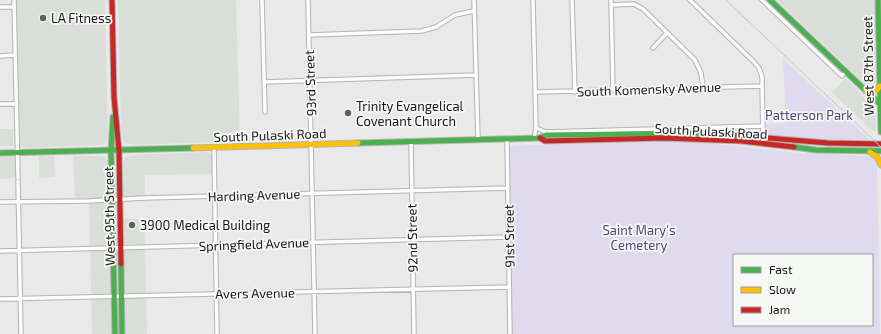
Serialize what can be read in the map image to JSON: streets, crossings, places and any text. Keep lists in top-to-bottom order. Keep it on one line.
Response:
{"streets":{"main road":["West 87th Street","South Pulaski Road","West 95th Street"],"street":["93rd Street","South Komensky Avenue","Harding Avenue","91st Street","92nd Street","Springfield Avenue","Avers Avenue"]},"crossings":[["93rd Street","South Pulaski Road"],["93rd Street","Harding Avenue"],["93rd Street","Springfield Avenue"],["93rd Street","Avers Avenue"],["South Pulaski Road","West 95th Street"],["South Pulaski Road","91st Street"],["South Pulaski Road","92nd Street"],["Harding Avenue","West 95th Street"],["Harding Avenue","91st Street"],["Harding Avenue","92nd Street"],["West 95th Street","Springfield Avenue"],["West 95th Street","Avers Avenue"],["91st Street","Springfield Avenue"],["91st Street","Avers Avenue"],["92nd Street","Springfield Avenue"],["92nd Street","Avers Avenue"]],"parks":["Patterson Park","Saint Mary's Cemetery"],"places":["LA Fitness","Trinity Evangelical Covenant Church","3900 Medical Building"],"legend":["Fast","Slow","Jam"]}
